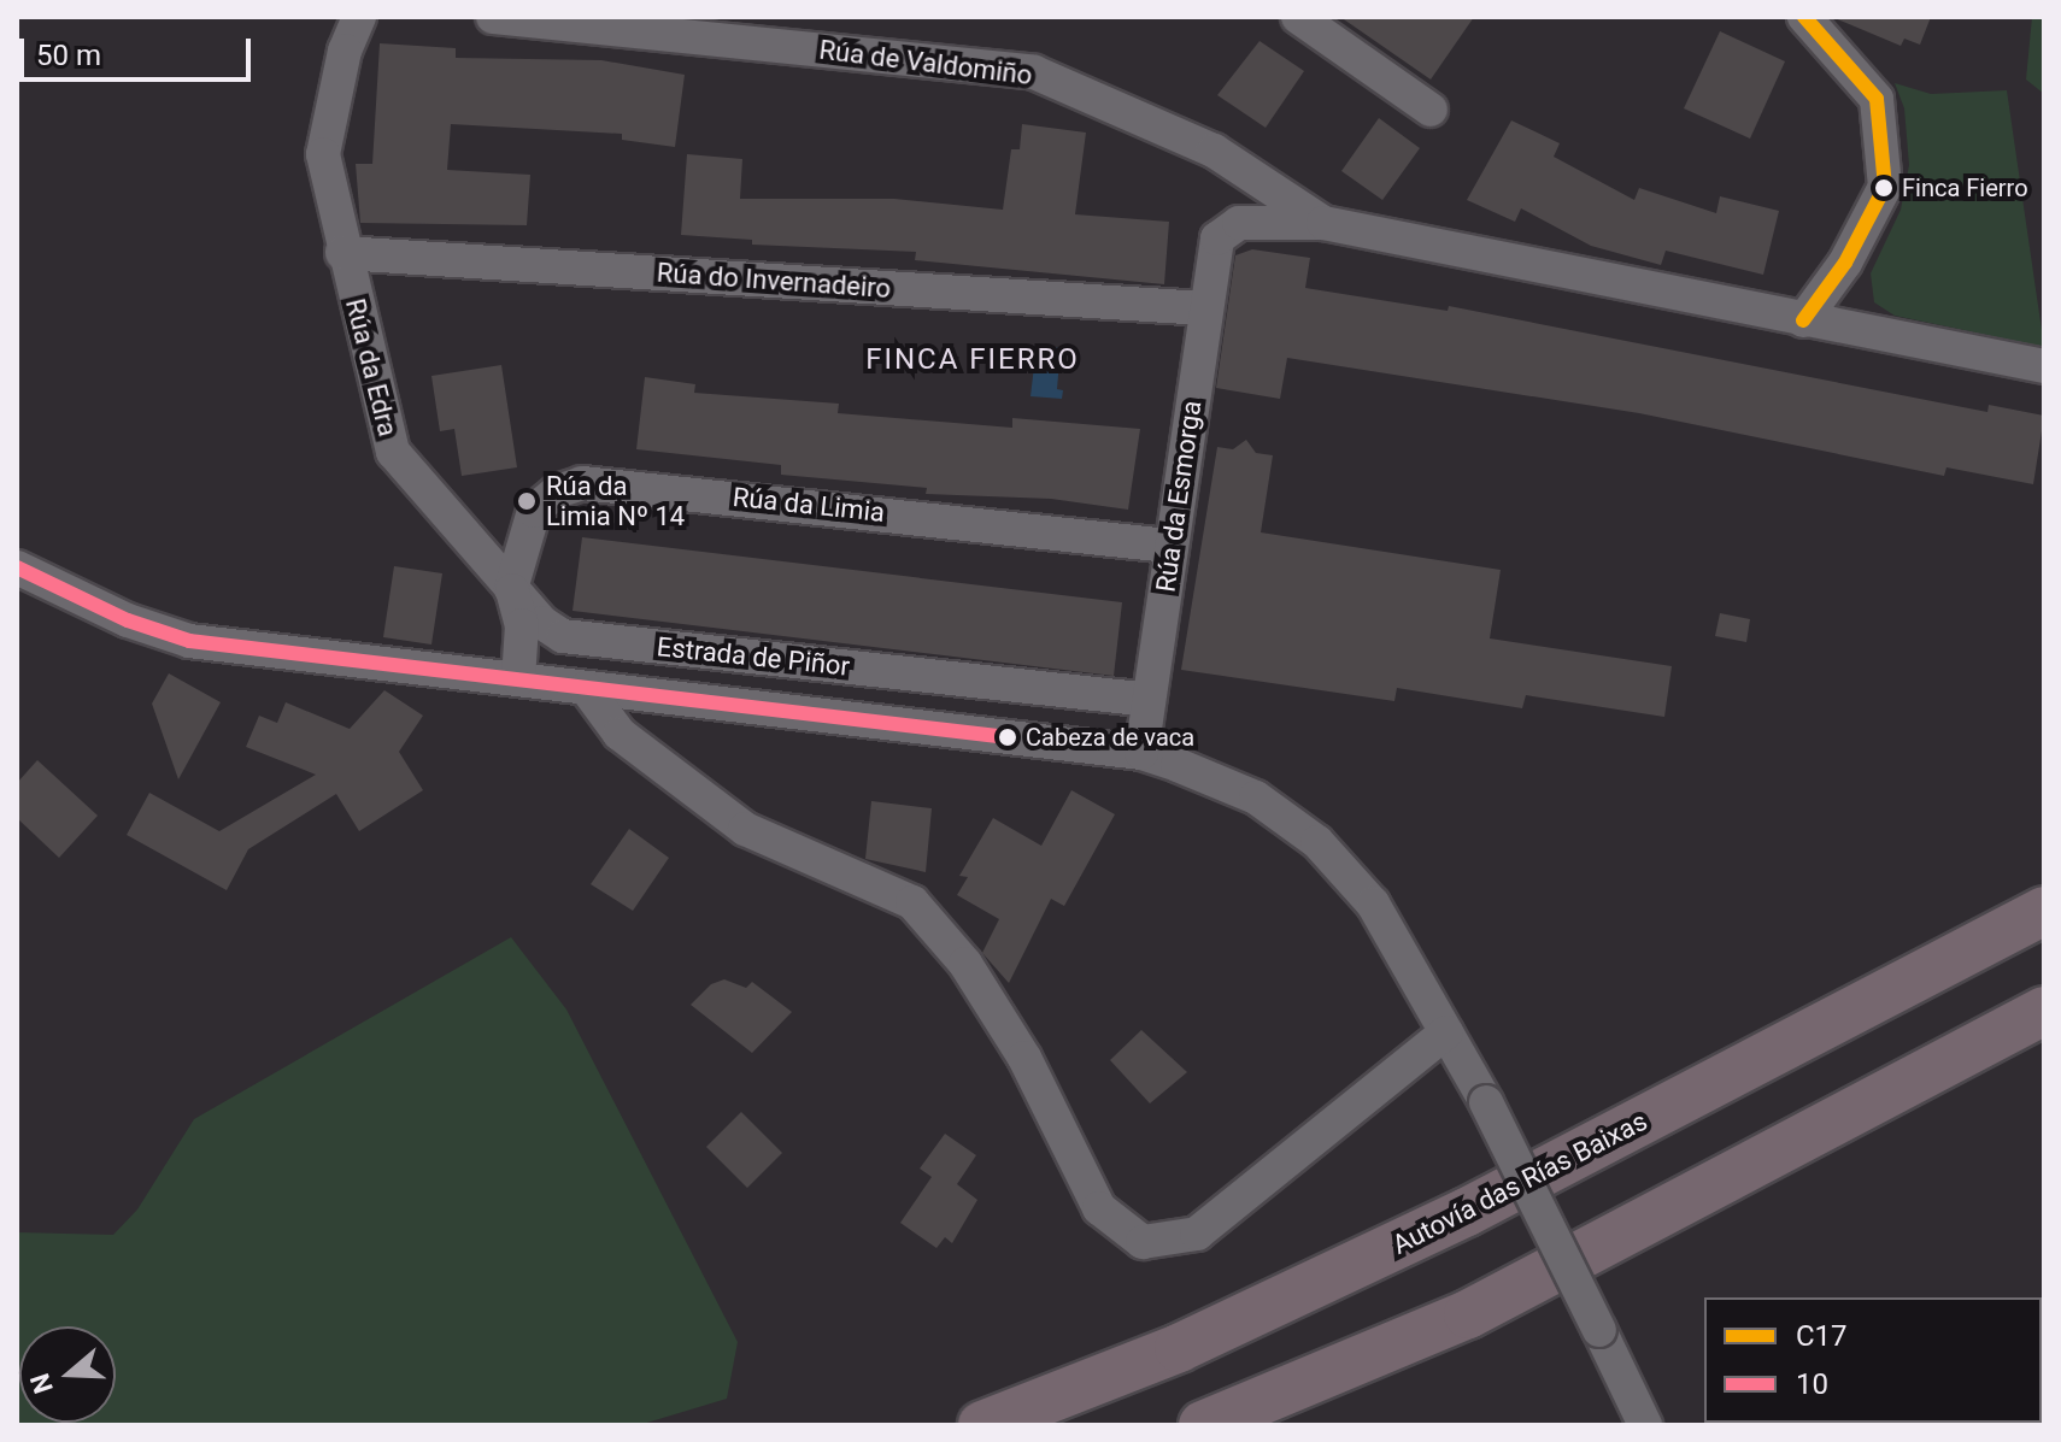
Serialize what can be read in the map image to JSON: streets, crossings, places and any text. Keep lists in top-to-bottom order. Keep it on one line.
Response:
{"streets":{"highway":["Autovía das Rías Baixas"],"street":["Rúa de Valdomiño","Rúa do Invernadeiro","Rúa da Edra","Rúa da Esmorga","Rúa da Limia","Estrada de Piñor"]},"crossings":[["Rúa de Valdomiño","Rúa da Esmorga"],["Rúa do Invernadeiro","Rúa da Edra"],["Rúa do Invernadeiro","Rúa da Esmorga"],["Rúa da Edra","Rúa da Limia"],["Rúa da Edra","Estrada de Piñor"],["Rúa da Esmorga","Rúa da Limia"],["Rúa da Esmorga","Estrada de Piñor"],["Rúa da Limia","Estrada de Piñor"]],"districts":["FINCA FIERRO"],"places":["Finca Fierro","Rúa da Limia Nº 14","Cabeza de vaca"],"lines":["transit line C17","transit line 10"],"legend":["C17","10"],"scale_bar":"50 m","north":"left"}
